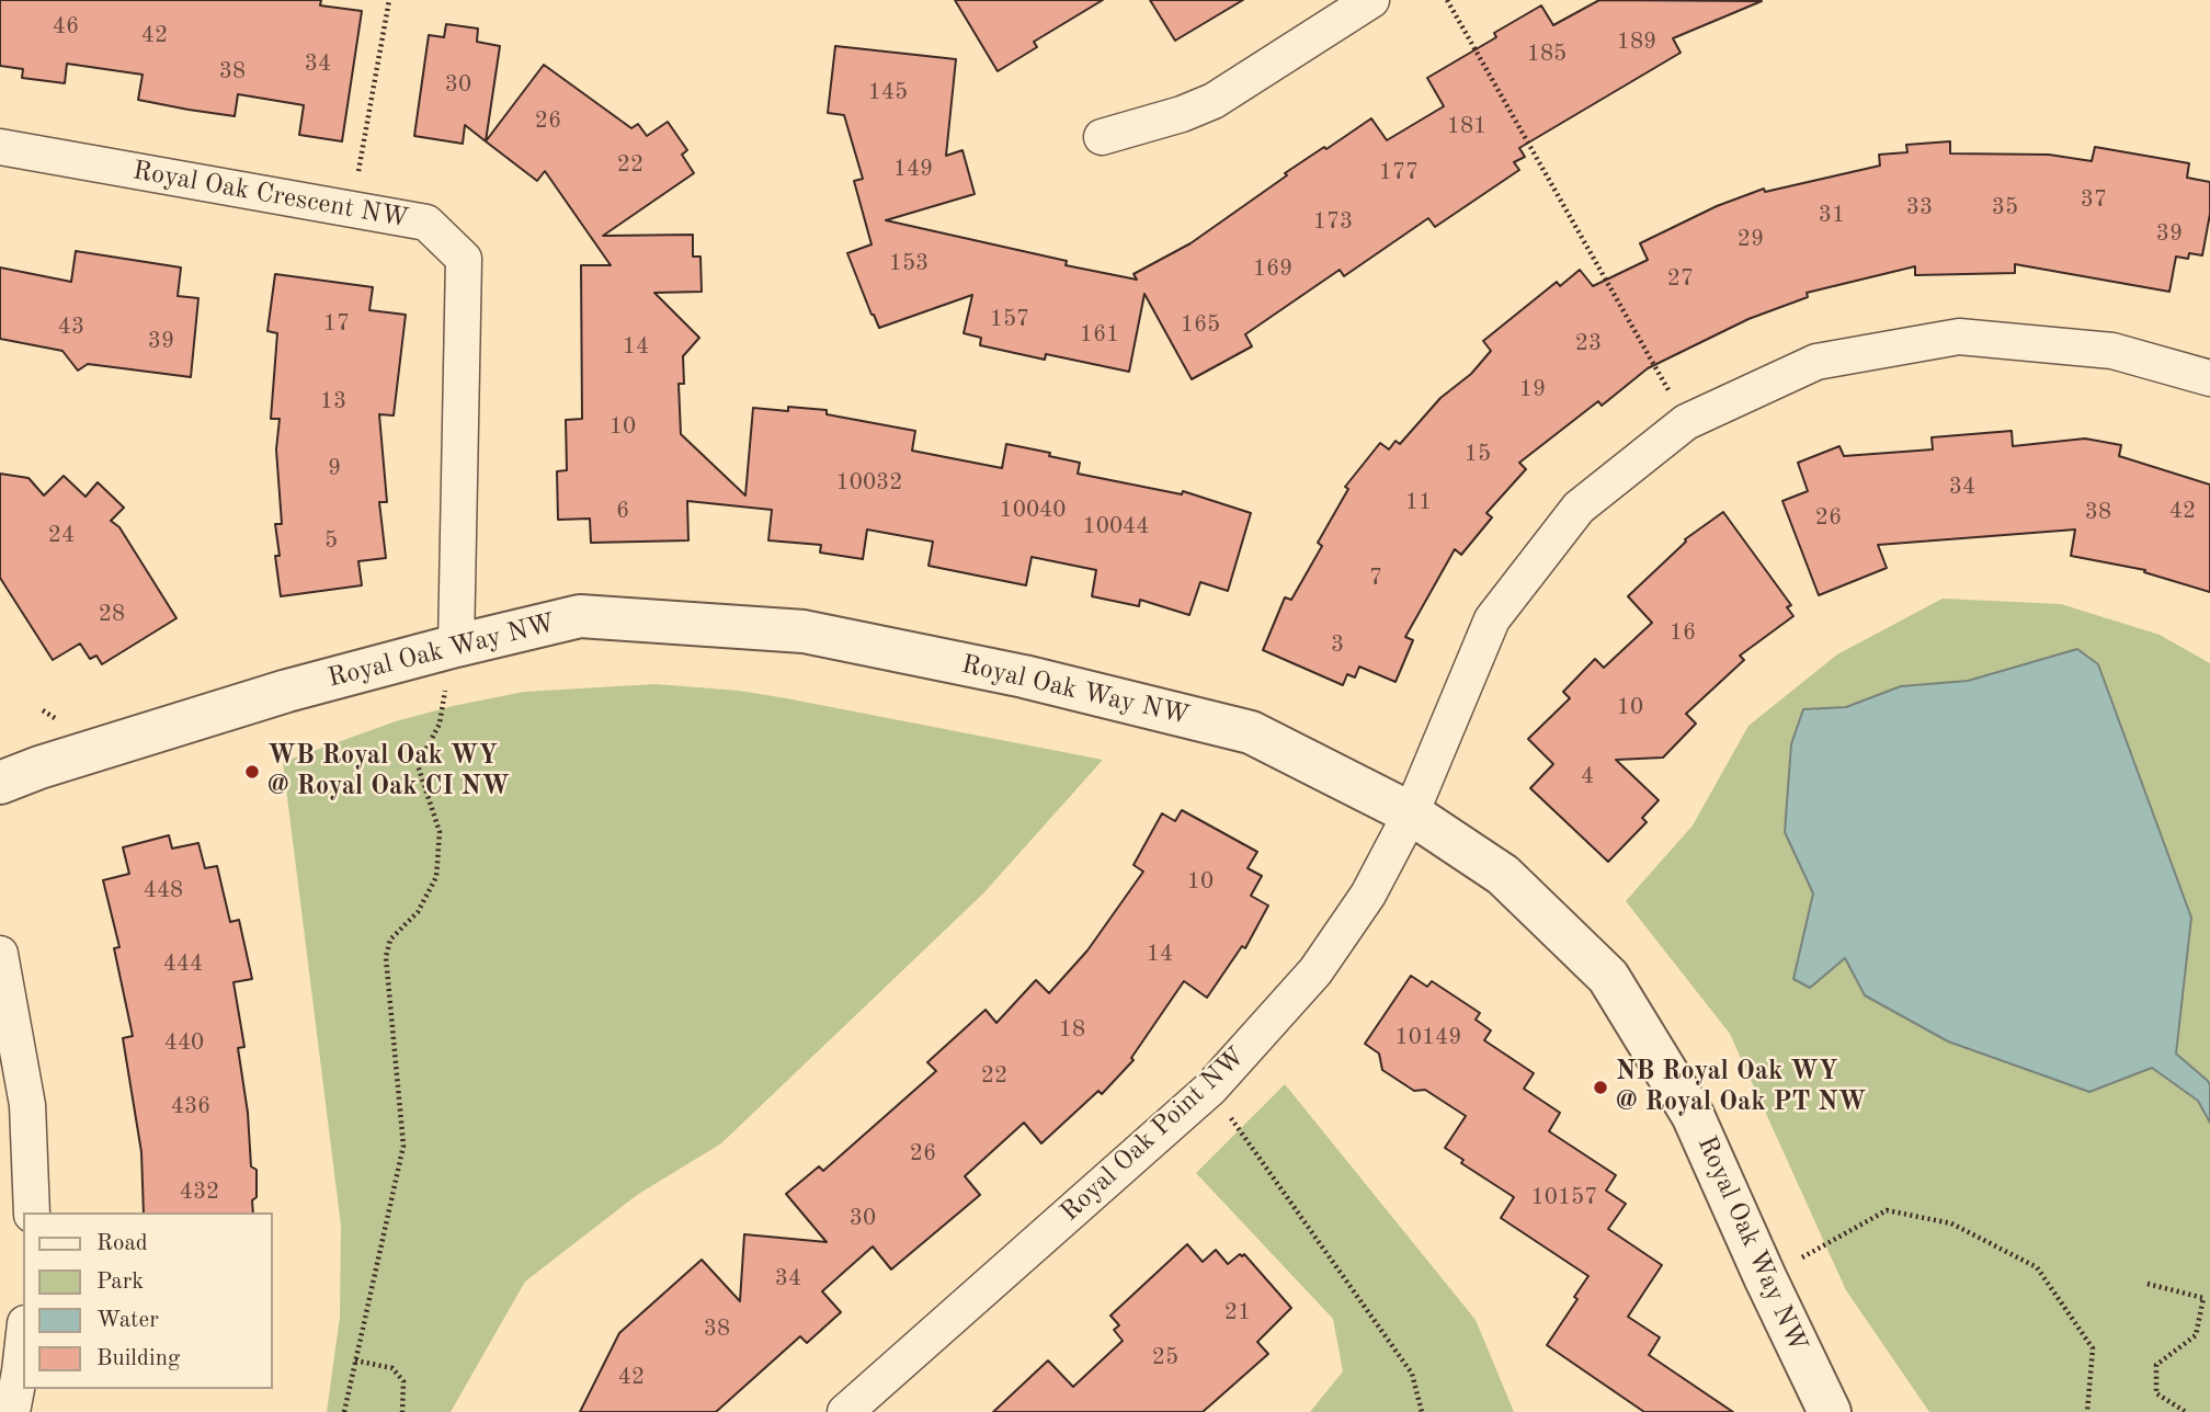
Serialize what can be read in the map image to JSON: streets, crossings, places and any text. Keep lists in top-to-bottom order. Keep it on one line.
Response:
{"streets":{"street":["Royal Oak Crescent NW","Royal Oak Way NW","Royal Oak Point NW"]},"crossings":[["Royal Oak Crescent NW","Royal Oak Way NW"],["Royal Oak Way NW","Royal Oak Point NW"]],"places":["WB Royal Oak WY @ Royal Oak CI NW","NB Royal Oak WY @ Royal Oak PT NW"],"house_numbers":["46","42","189","185","34","38","30","145","26","181","22","149","177","37","33","35","31","173","39","29","153","169","27","157","17","165","43","161","39","23","14","19","13","10","15","9","10032","34","11","10040","6","42","38","26","10044","24","5","7","28","16","3","10","4","10","448","14","444","18","10149","440","22","436","26","432","10157","30","34","21","38","25","42"],"legend":["Road","Park","Water","Building"]}
